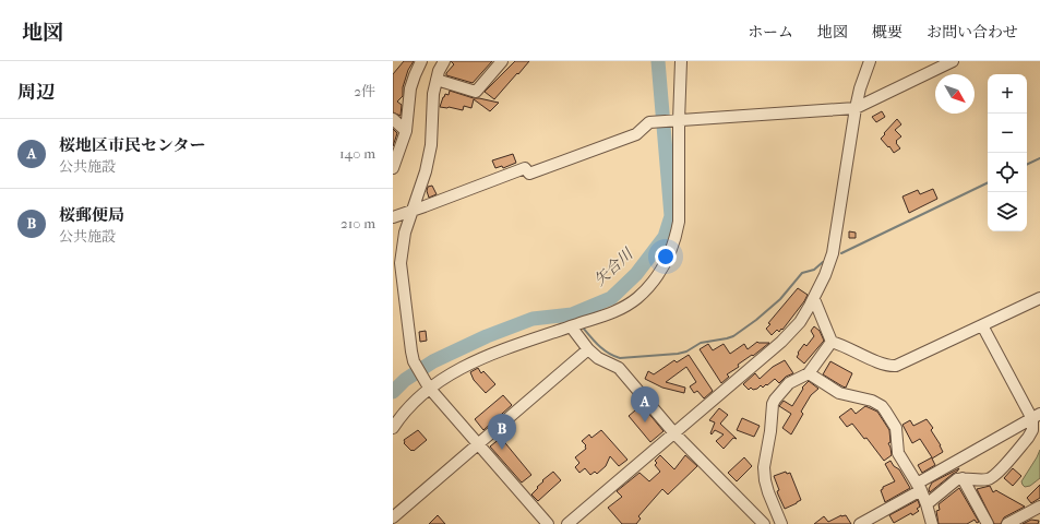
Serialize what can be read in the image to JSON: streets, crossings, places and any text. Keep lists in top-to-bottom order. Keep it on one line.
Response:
{"water":["矢合川"],"north":"bottom right","page":{"header":"地図","nav":["ホーム","地図","概要","お問い合わせ"],"heading":["周辺","2件"],"map_buttons":["+","−"],"list":[{"mark":"A","name":"桜地区市民センター","note":"公共施設","value":"140 m"},{"mark":"B","name":"桜郵便局","note":"公共施設","value":"210 m"}],"pins":["A","B"]}}
